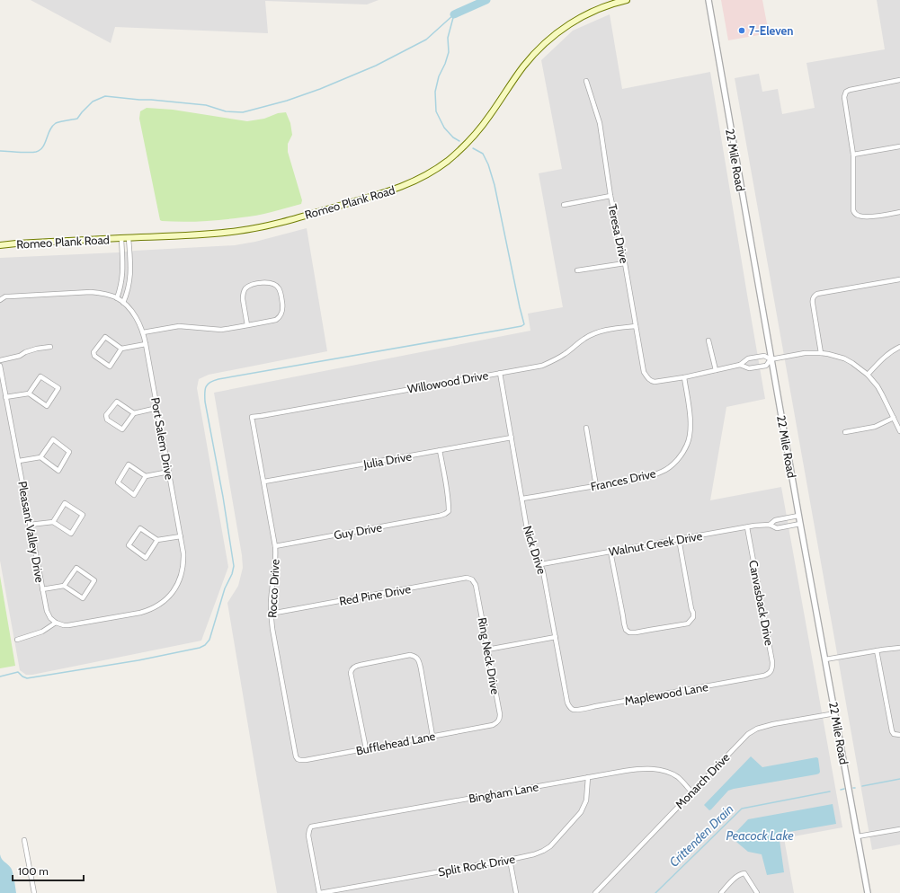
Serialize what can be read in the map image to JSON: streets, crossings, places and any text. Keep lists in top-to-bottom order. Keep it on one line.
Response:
{"streets":{"main road":["Romeo Plank Road"],"street":["22 Mile Road","Teresa Drive","Willowood Drive","Port Salem Drive","Julia Drive","Frances Drive","Guy Drive","Pleasant Valley Drive","Walnut Creek Drive","Nick Drive","Rocco Drive","Red Pine Drive","Canvasback Drive","Ring Neck Drive","Maplewood Lane","Bufflehead Lane","Monarch Drive","Bingham Lane","Split Rock Drive"]},"crossings":[["22 Mile Road","Walnut Creek Drive"],["22 Mile Road","Monarch Drive"],["Teresa Drive","Willowood Drive"],["Teresa Drive","Frances Drive"],["Willowood Drive","Nick Drive"],["Willowood Drive","Rocco Drive"],["Port Salem Drive","Pleasant Valley Drive"],["Julia Drive","Guy Drive"],["Julia Drive","Nick Drive"],["Julia Drive","Rocco Drive"],["Frances Drive","Nick Drive"],["Guy Drive","Rocco Drive"],["Walnut Creek Drive","Nick Drive"],["Walnut Creek Drive","Canvasback Drive"],["Nick Drive","Maplewood Lane"],["Rocco Drive","Red Pine Drive"],["Rocco Drive","Bufflehead Lane"],["Red Pine Drive","Ring Neck Drive"],["Canvasback Drive","Maplewood Lane"],["Ring Neck Drive","Bufflehead Lane"],["Monarch Drive","Bingham Lane"],["Bingham Lane","Split Rock Drive"]],"water":["Crittenden Drain","Peacock Lake"],"places":["7-Eleven"],"scale_bar":"100 m"}
